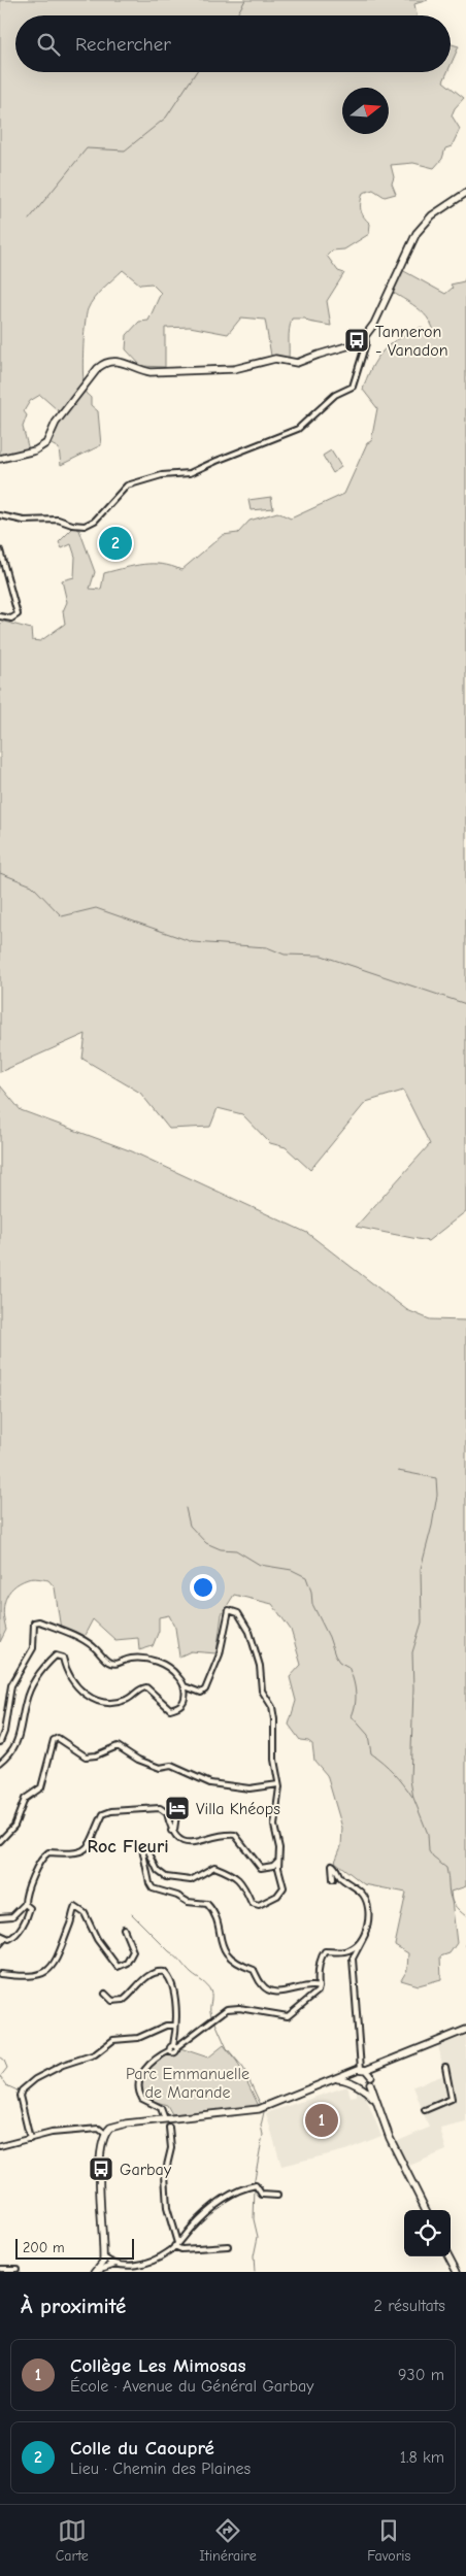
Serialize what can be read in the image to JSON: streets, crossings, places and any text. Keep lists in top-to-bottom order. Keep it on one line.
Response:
{"districts":["Roc Fleuri"],"parks":["Parc Emmanuelle de Marande"],"places":{"bus stop":["Tanneron - Vanadon","Garbay"],"hotel":["Villa Khéops"]},"scale_bar":"200 m","north":"right","page":{"search":"Rechercher","pins":["2","1"],"scale":"200 m","heading":["À proximité","2 résultats"],"list":[{"mark":"1","name":"Collège Les Mimosas","note":"École · Avenue du Général Garbay","value":"930 m"},{"mark":"2","name":"Colle du Caoupré","note":"Lieu · Chemin des Plaines","value":"1.8 km"}],"nav":["Carte","Itinéraire","Favoris"]}}
